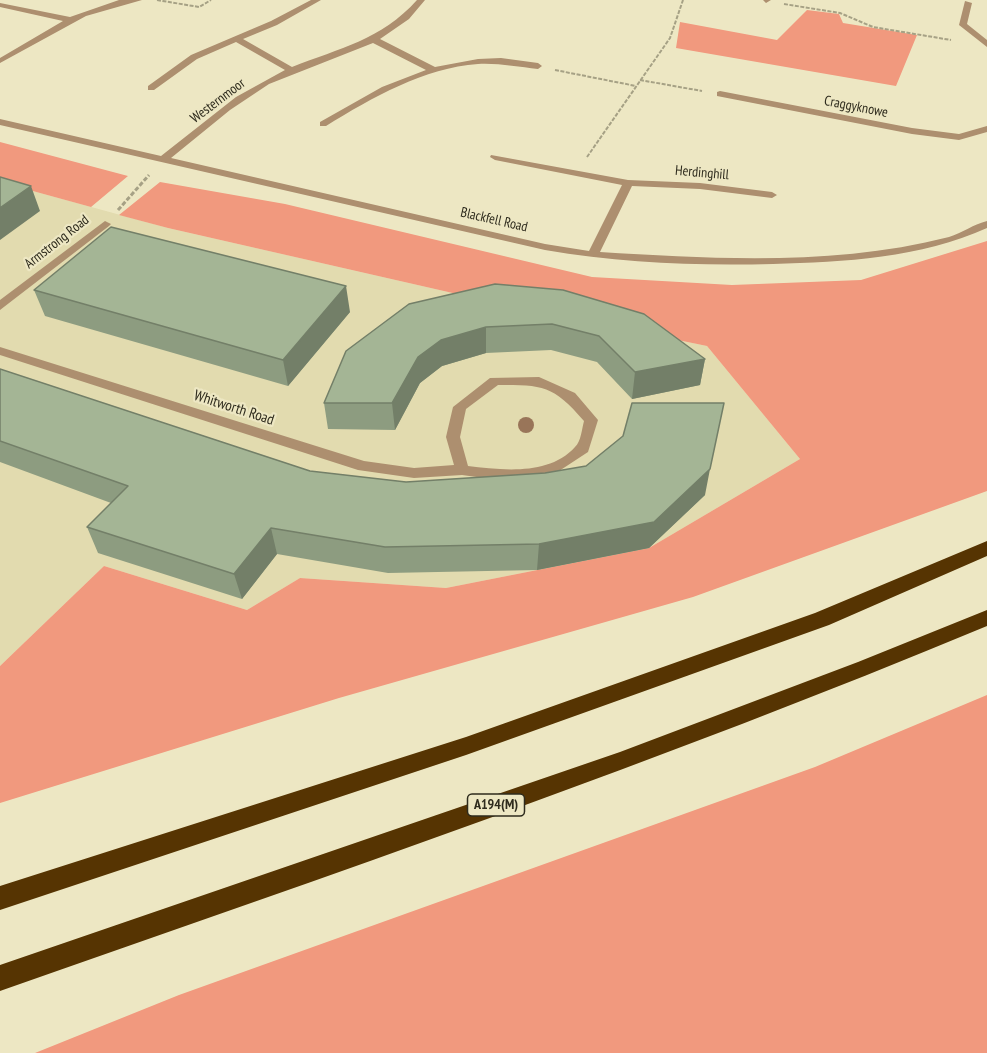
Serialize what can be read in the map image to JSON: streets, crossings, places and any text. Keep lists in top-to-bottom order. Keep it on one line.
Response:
{"streets":{"highway":["A194(M)"],"street":["Westernmoor","Craggyknowe","Herdinghill","Blackfell Road","Armstrong Road","Whitworth Road"]},"crossings":[["Westernmoor","Blackfell Road"]]}
